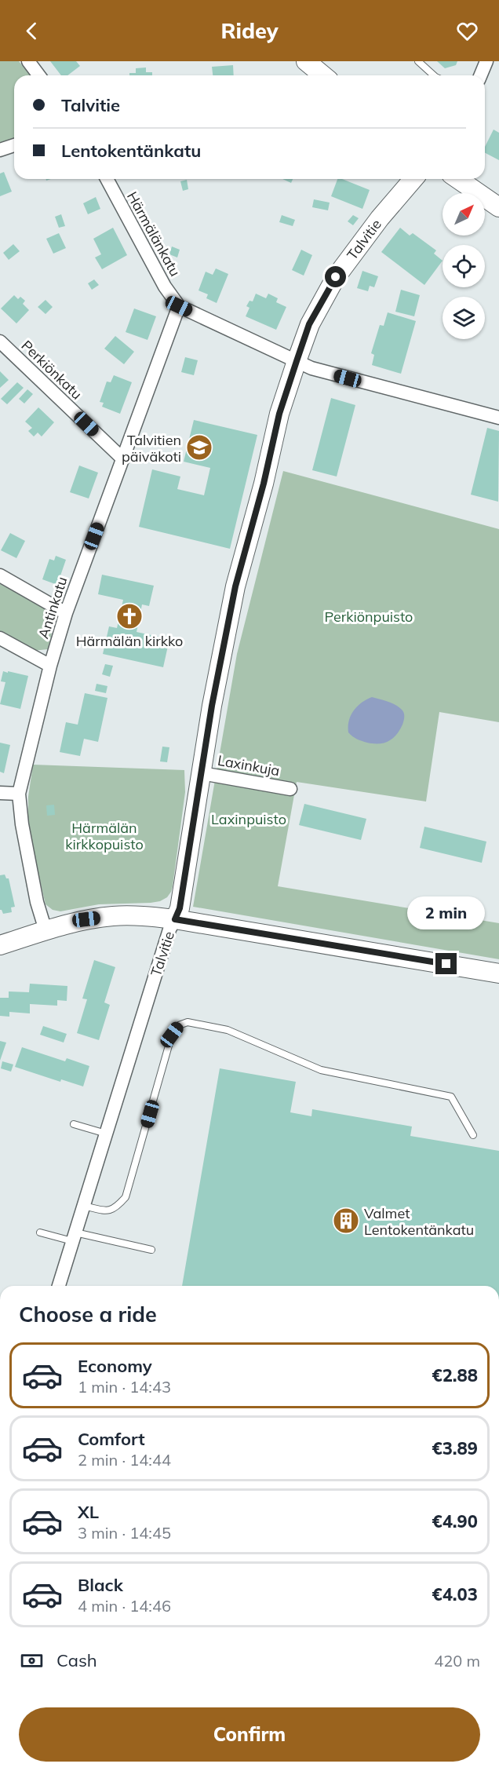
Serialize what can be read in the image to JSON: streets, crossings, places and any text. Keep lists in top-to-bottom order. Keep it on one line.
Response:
{"streets":{"street":["Härmälänkatu","Talvitie","Perkiönkatu","Antinkatu","Laxinkuja"]},"crossings":[["Härmälänkatu","Talvitie"],["Härmälänkatu","Antinkatu"],["Talvitie","Laxinkuja"],["Perkiönkatu","Antinkatu"]],"parks":["Perkiönpuisto","Laxinpuisto","Härmälän kirkkopuisto"],"places":{"school or university":["Talvitien päiväkoti"],"church":["Härmälän kirkko"],"building":["Valmet Lentokentänkatu"]},"north":"top right","page":{"header":"Ridey","banner":["Talvitie","Lentokentänkatu"],"bubble":"2 min","heading":"Choose a ride","list":[{"name":"Economy","note":"1 min · 14:43","value":"€2.88"},{"name":"Comfort","note":"2 min · 14:44","value":"€3.89"},{"name":"XL","note":"3 min · 14:45","value":"€4.90"},{"name":"Black","note":"4 min · 14:46","value":"€4.03"}],"pay":["Cash","420 m"],"buttons":"Confirm"}}
